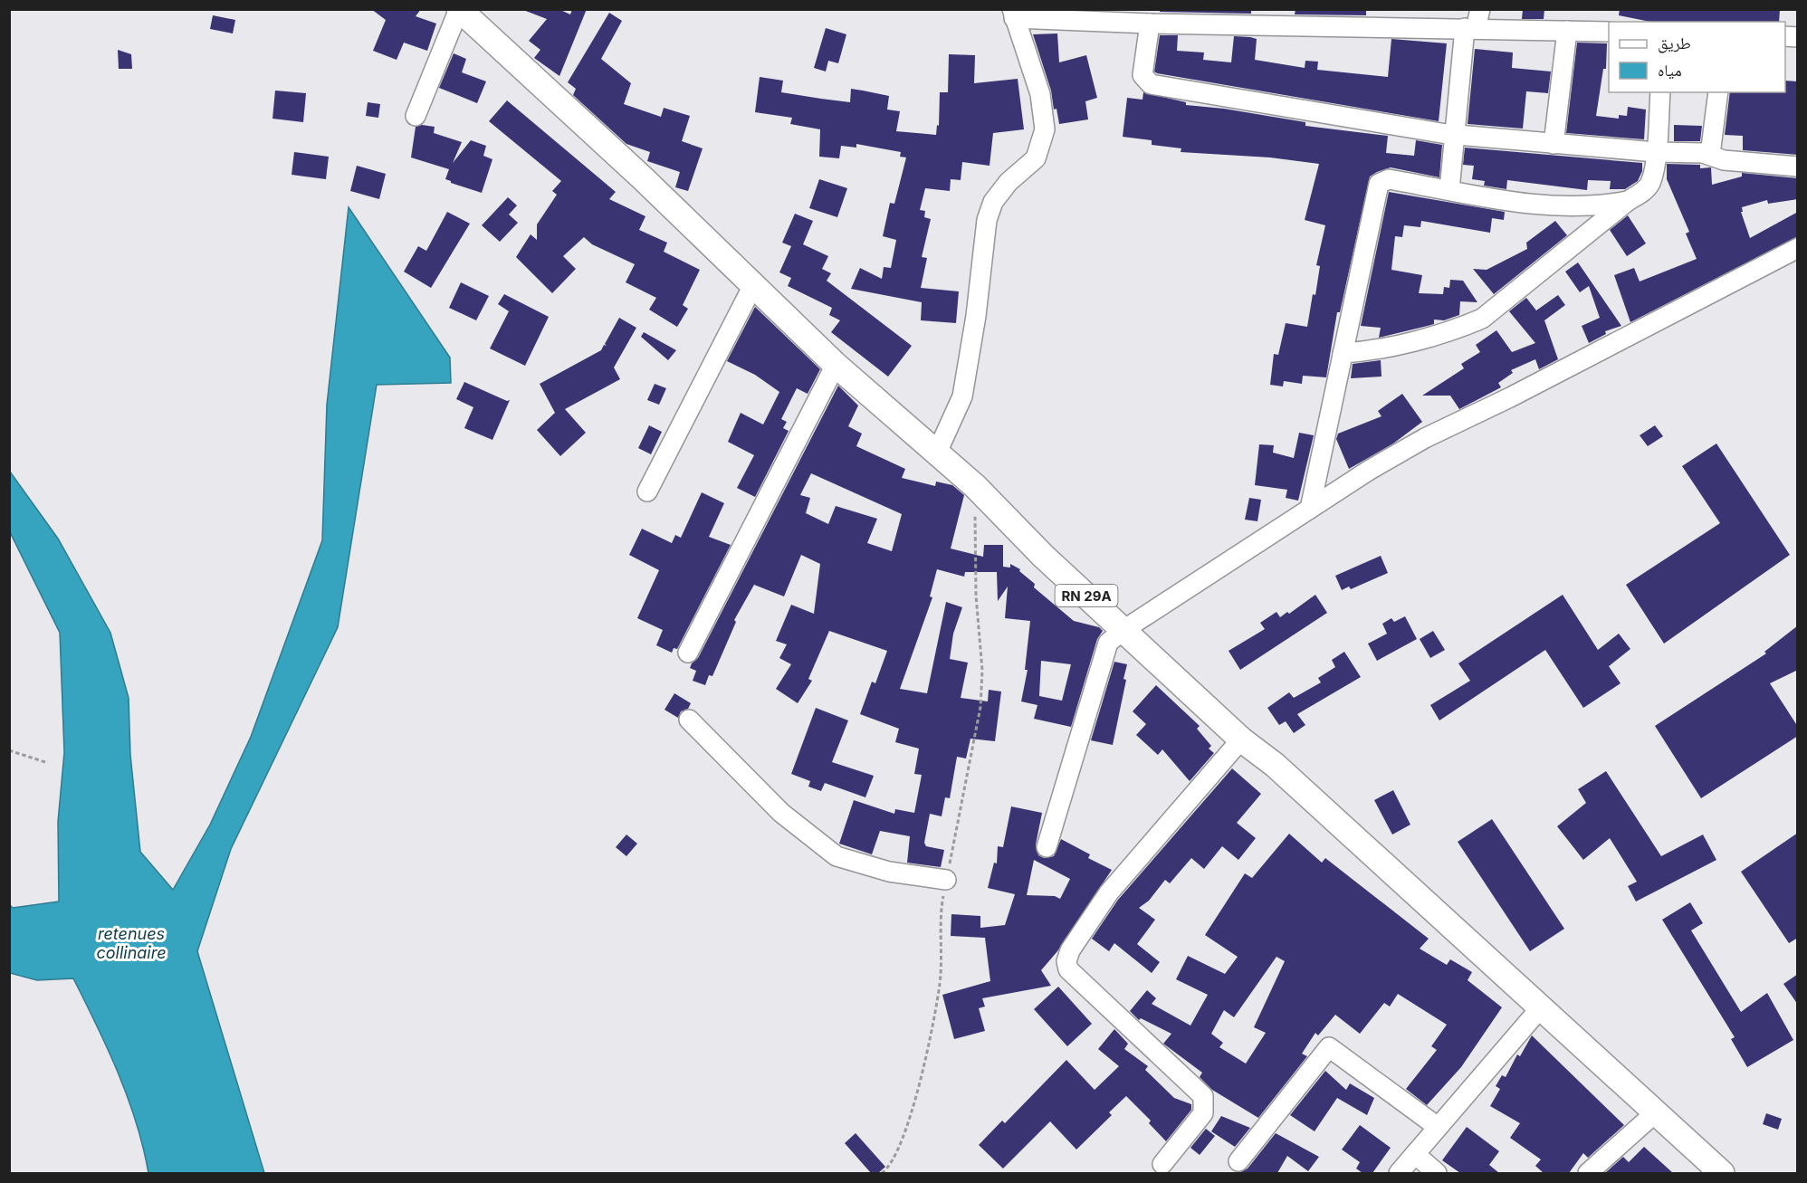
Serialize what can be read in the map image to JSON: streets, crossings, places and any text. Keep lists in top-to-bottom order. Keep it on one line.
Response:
{"streets":{"main road":["RN 29A"]},"water":["retenues collinaire"],"legend":["طريق","مياه"]}
